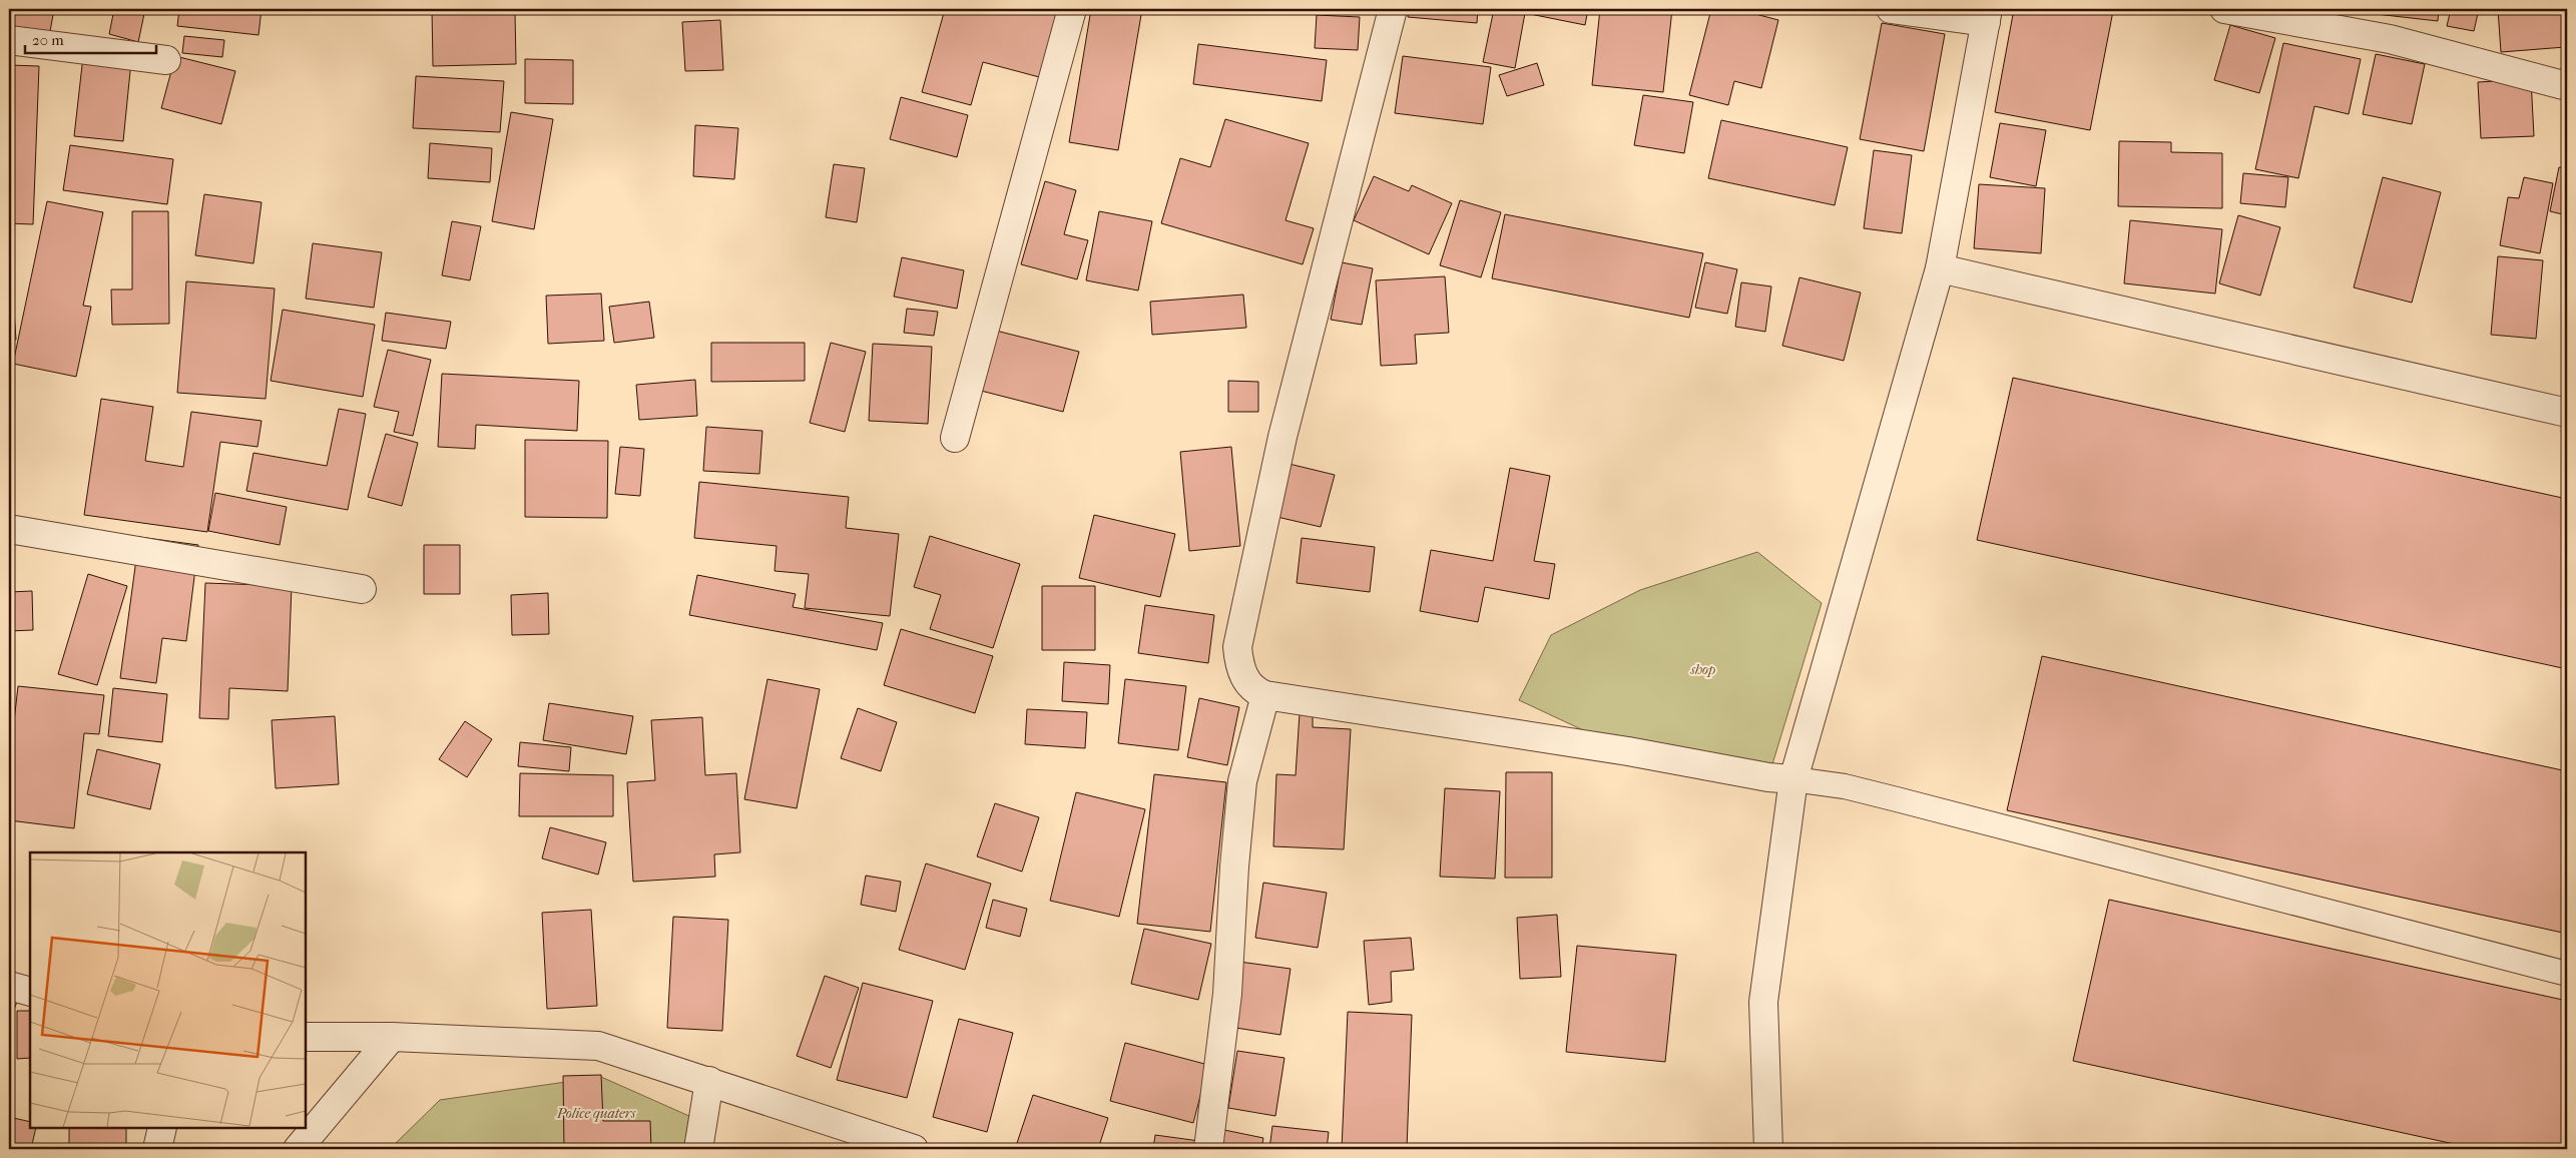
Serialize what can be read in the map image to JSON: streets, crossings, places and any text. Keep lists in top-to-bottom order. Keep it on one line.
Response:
{"parks":["shop","Police quaters"],"scale_bar":"20 m"}
